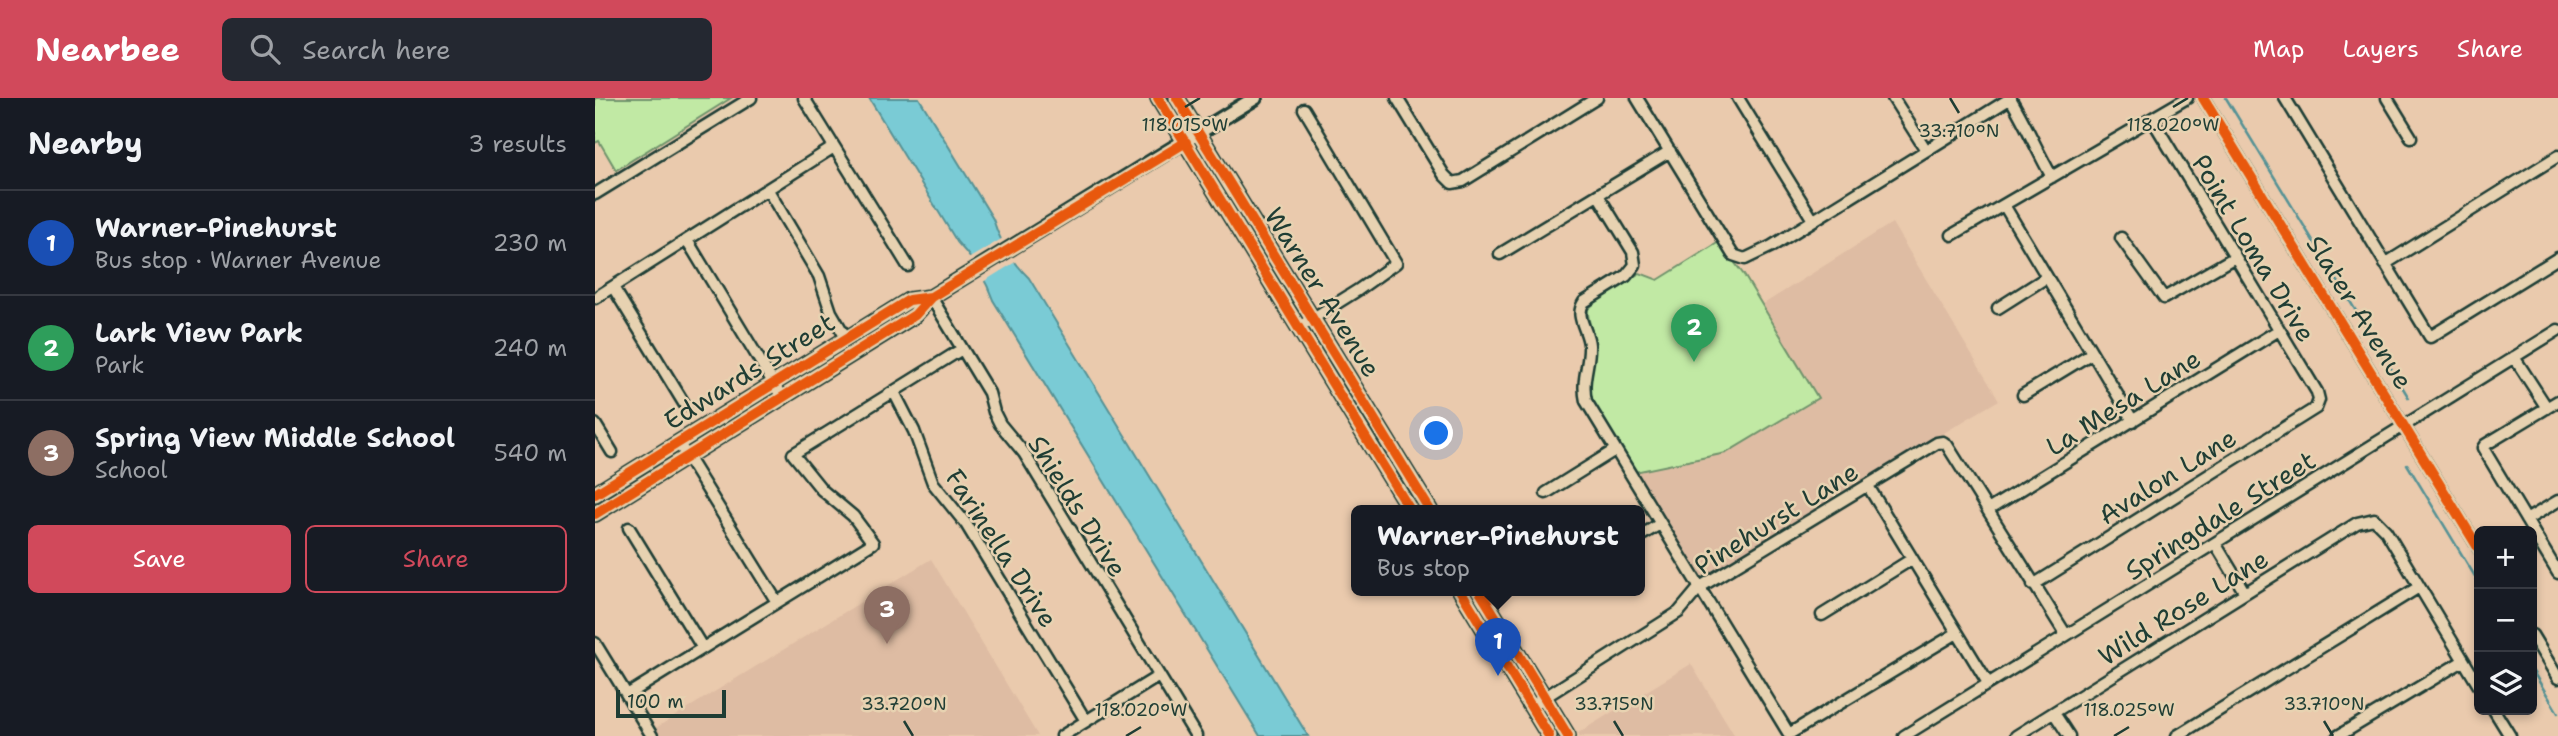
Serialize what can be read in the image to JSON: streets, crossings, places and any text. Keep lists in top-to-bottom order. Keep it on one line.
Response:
{"streets":{"main road":["Warner Avenue","Edwards Street"],"street":["Point Loma Drive","Slater Avenue","La Mesa Lane","Avalon Lane","Shields Drive","Springdale Street","Pinehurst Lane","Farinella Drive","Wild Rose Lane"]},"crossings":[["Point Loma Drive","La Mesa Lane"],["Point Loma Drive","Avalon Lane"],["Warner Avenue","Edwards Street"],["Slater Avenue","Springdale Street"],["Edwards Street","Shields Drive"],["La Mesa Lane","Pinehurst Lane"]],"scale_bar":"100 m","page":{"header":"Nearbee","search":"Search here","nav":["Map","Layers","Share"],"heading":["Nearby","3 results"],"list":[{"mark":"1","name":"Warner-Pinehurst","note":"Bus stop · Warner Avenue","value":"230 m"},{"mark":"2","name":"Lark View Park","note":"Park","value":"240 m"},{"mark":"3","name":"Spring View Middle School","note":"School","value":"540 m"}],"pins":["2","3","1"],"buttons":["Save","Share"],"popup":["Warner-Pinehurst","Bus stop"],"map_buttons":["+","−"],"scale":"100 m"},"coordinates":["118.015°W","118.020°W","33.710°N","33.720°N","33.715°N","118.025°W"]}
